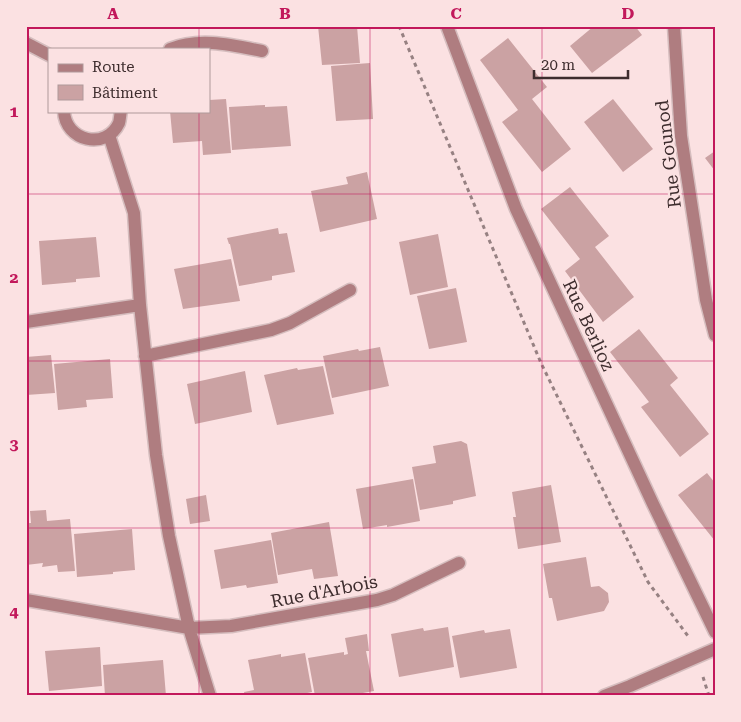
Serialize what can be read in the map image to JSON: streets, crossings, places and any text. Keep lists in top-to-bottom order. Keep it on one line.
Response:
{"streets":{"street":["Rue Gounod","Rue Berlioz","Rue d'Arbois"]},"legend":["Route","Bâtiment"],"scale_bar":"20 m","grid":{"columns":["A","B","C","D"],"rows":["1","2","3","4"]}}
